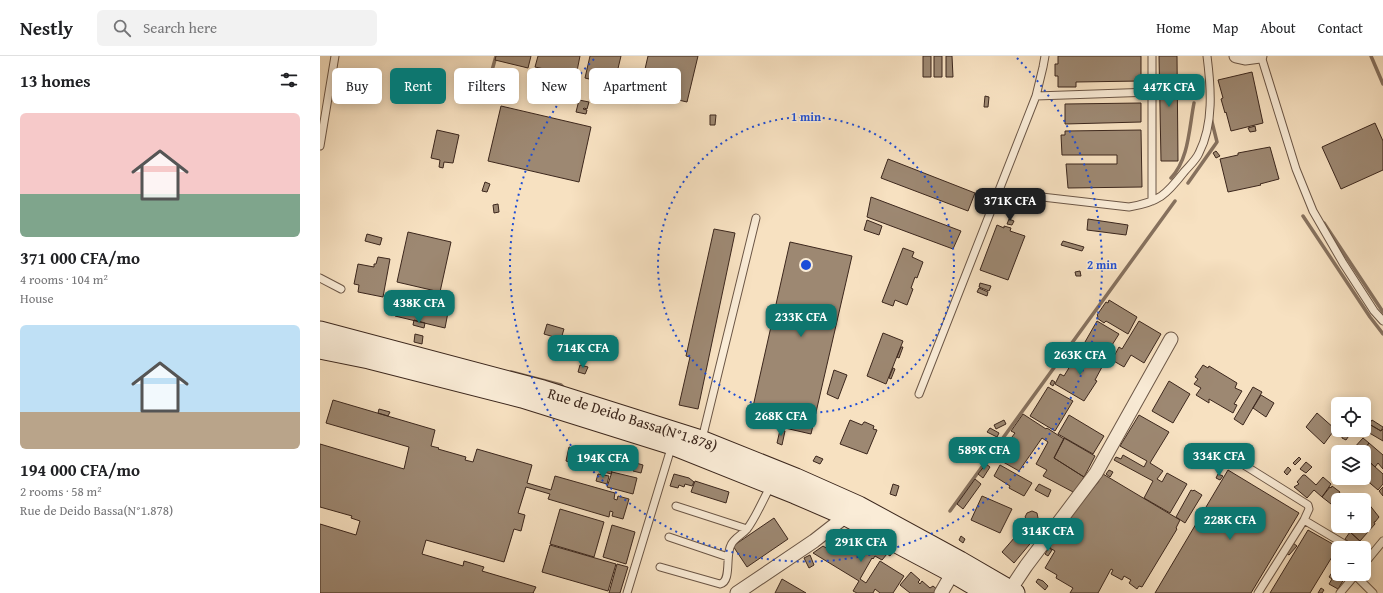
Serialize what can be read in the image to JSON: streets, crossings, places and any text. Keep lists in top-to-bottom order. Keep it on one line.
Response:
{"streets":{"main road":["Rue de Deido Bassa(N°1.878)"]},"page":{"header":"Nestly","search":"Search here","nav":["Home","Map","About","Contact"],"heading":"13 homes","chip":["Buy","Rent","Filters","New","Apartment"],"price":["447K CFA","371K CFA","438K CFA","233K CFA","714K CFA","263K CFA","268K CFA","589K CFA","334K CFA","194K CFA","228K CFA","314K CFA","291K CFA"],"list":[{"name":"371 000 CFA/mo","note":"4 rooms · 104 m² · House"},{"name":"194 000 CFA/mo","note":"2 rooms · 58 m² · Rue de Deido Bassa(N°1.878)"}],"map_buttons":["+","−"]},"rings":["1 min","2 min"]}
